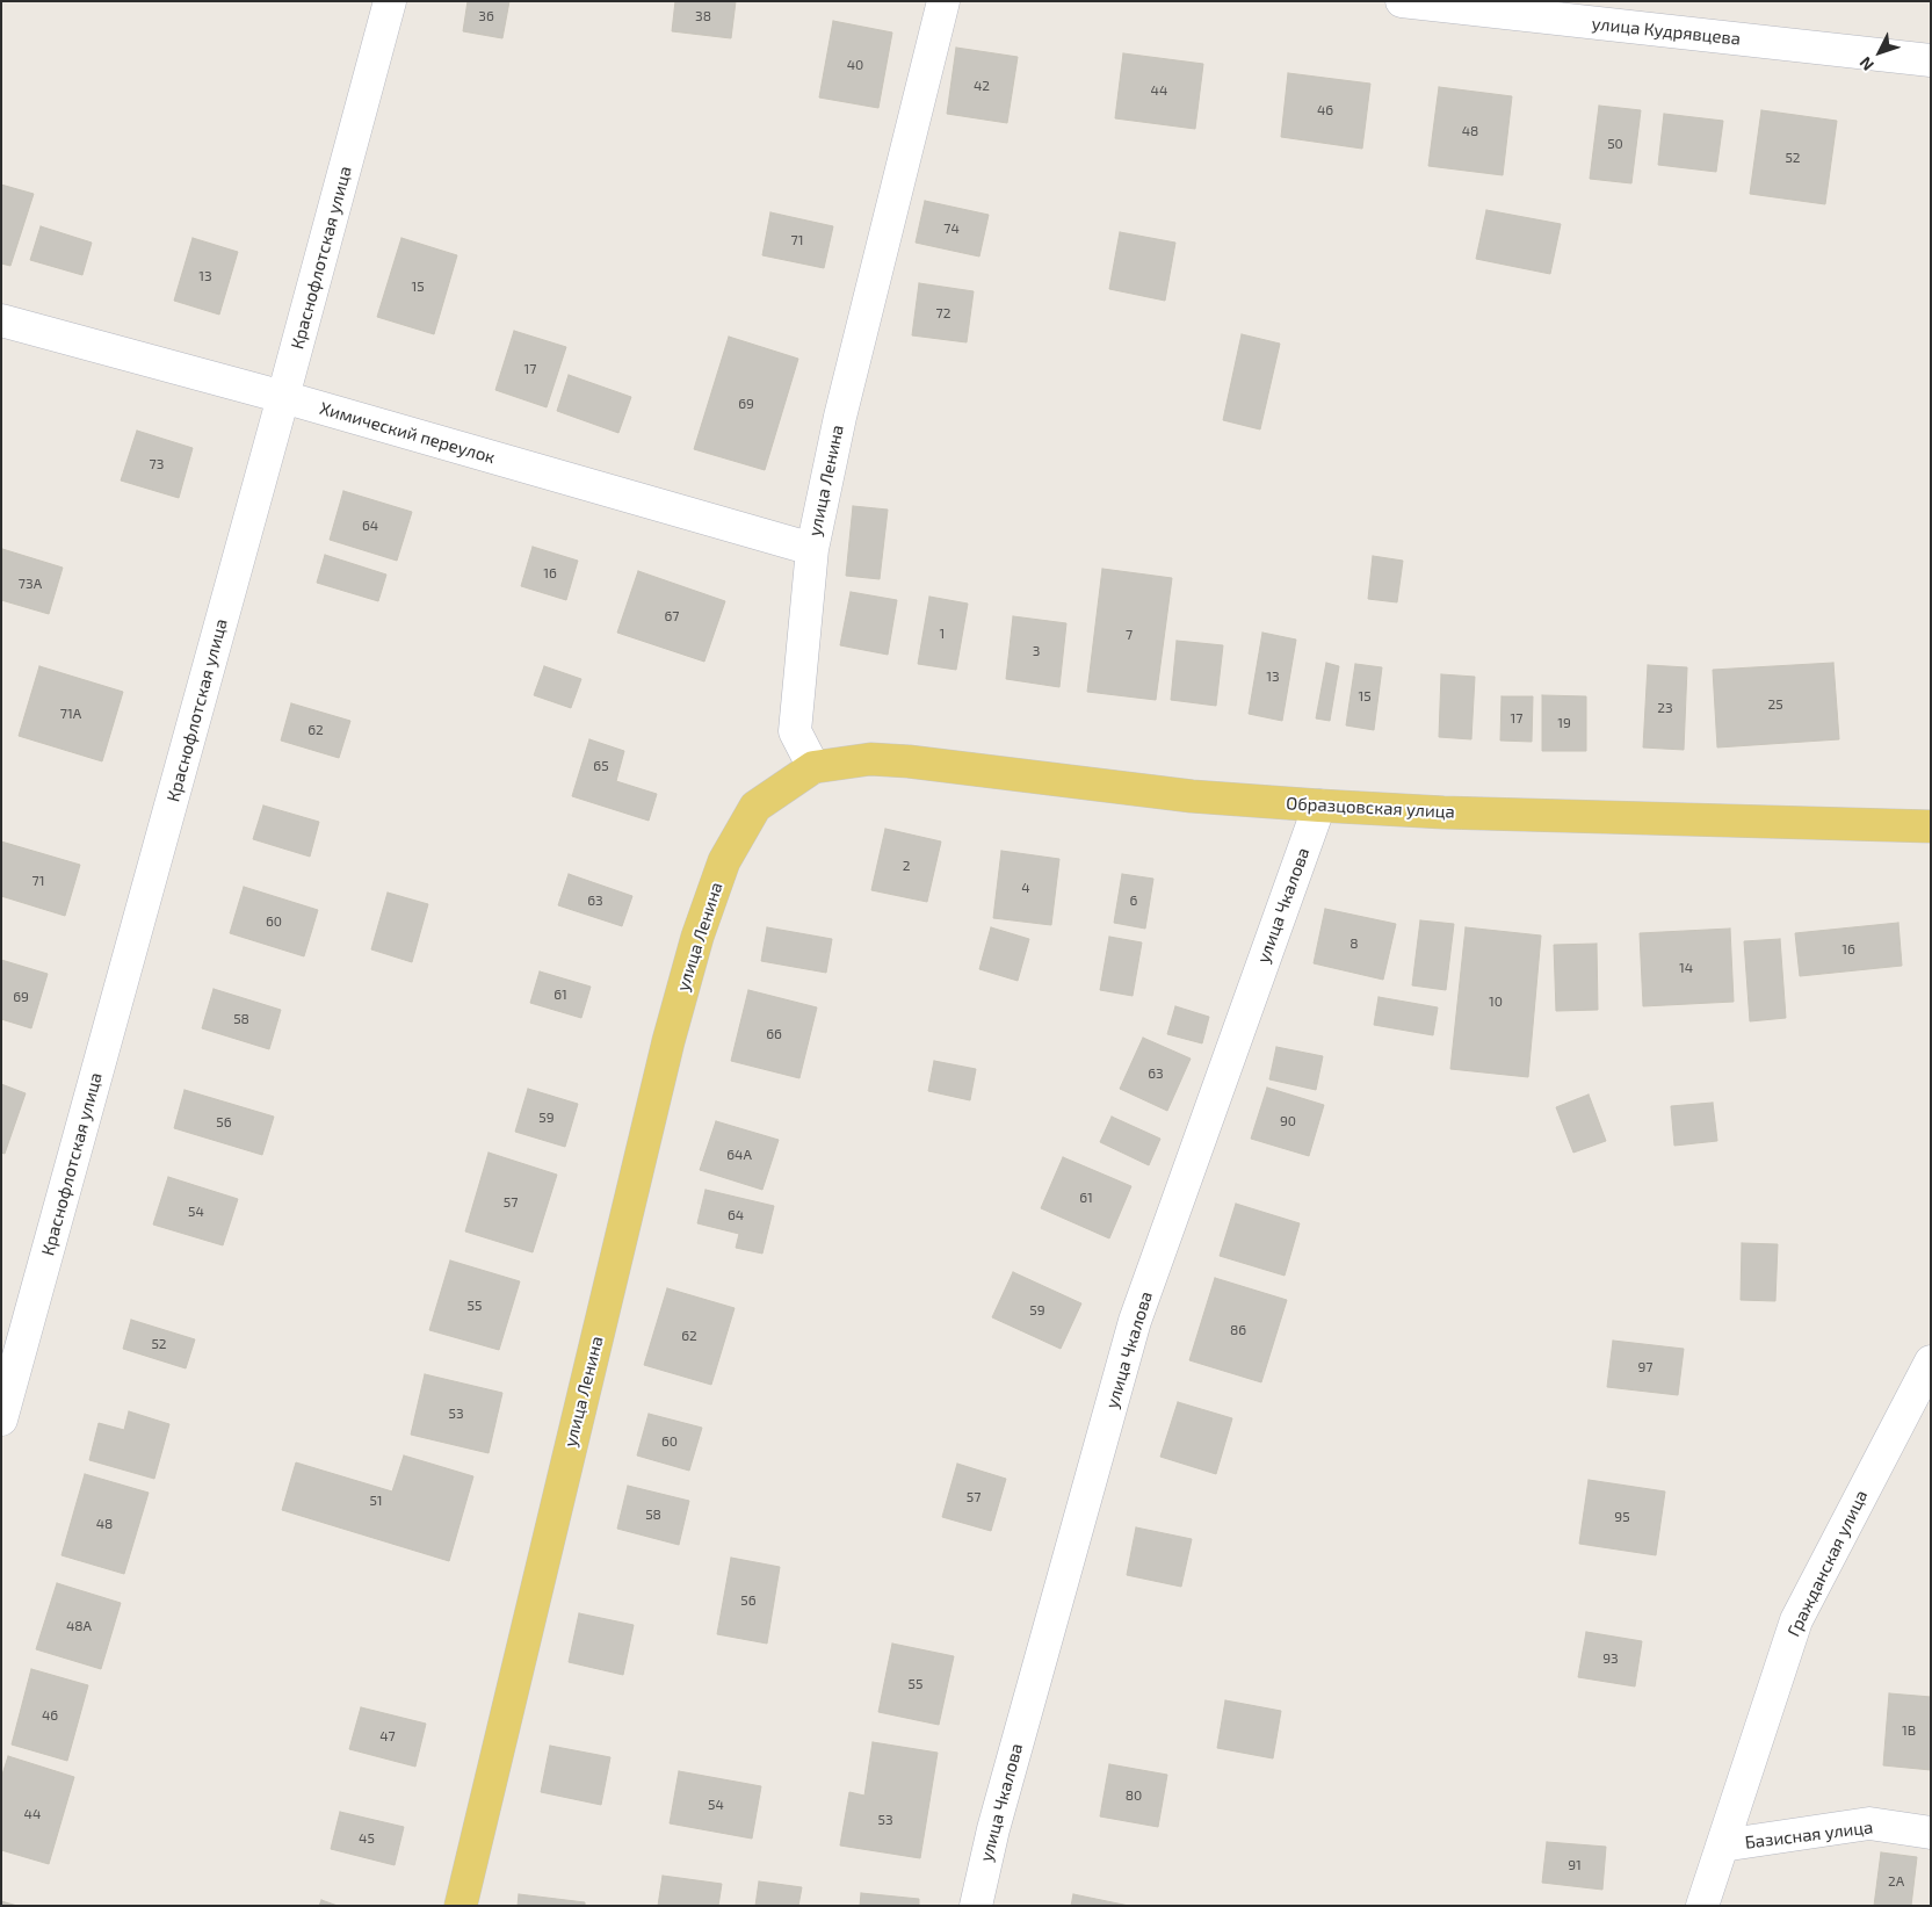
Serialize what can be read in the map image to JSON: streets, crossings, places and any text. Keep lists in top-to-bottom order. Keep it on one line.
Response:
{"streets":{"main road":["улица Ленина","Образцовская улица"],"street":["улица Кудрявцева","Краснофлотская улица","Химический переулок","улица Чкалова","Гражданская улица","Базисная улица"]},"crossings":[["Краснофлотская улица","Химический переулок"],["Химический переулок","улица Ленина"],["улица Ленина","Образцовская улица"],["Образцовская улица","улица Чкалова"],["Гражданская улица","Базисная улица"]],"house_numbers":["36","38","40","42","44","46","48","50","52","74","71","13","15","72","17","69","73","64","16","73А","67","1","7","3","13","15","25","23","71А","17","19","62","65","2","71","4","63","6","60","8","16","14","61","69","10","58","66","63","59","90","56","64А","61","57","54","64","55","59","86","62","52","97","53","60","57","51","58","95","48","56","48А","93","55","46","1В","47","80","54","44","53","45","91","2А"],"north":"bottom left"}
